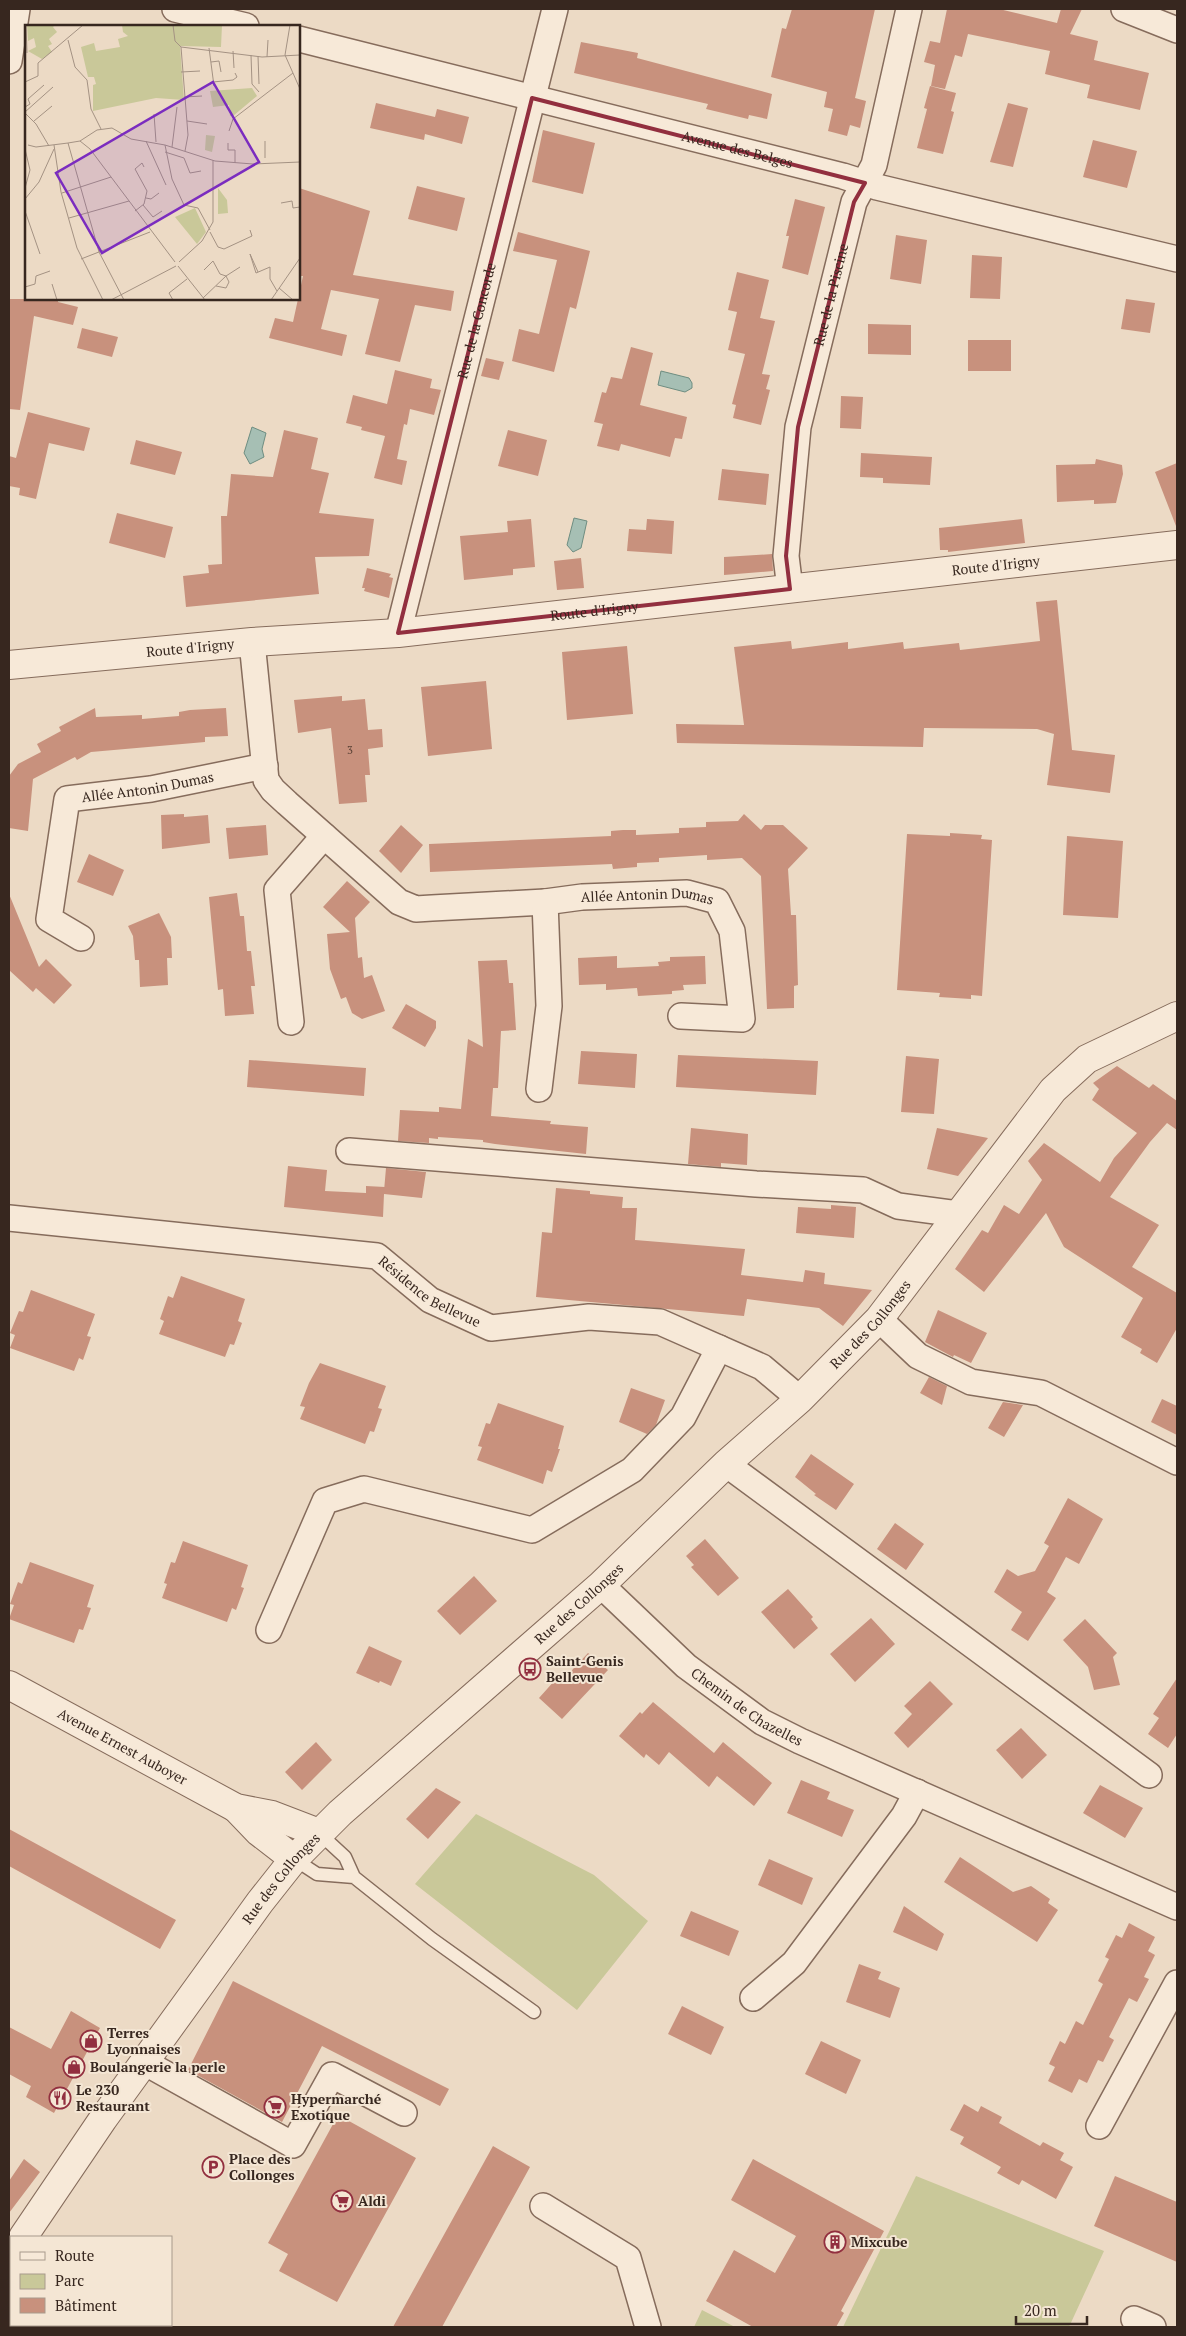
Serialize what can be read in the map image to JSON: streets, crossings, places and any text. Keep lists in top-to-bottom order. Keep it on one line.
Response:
{"streets":{"street":["Avenue des Belges","Rue de la Piscine","Rue de la Concorde","Route d'Irigny","Allée Antonin Dumas","Résidence Bellevue","Rue des Collonges","Chemin de Chazelles","Avenue Ernest Auboyer"]},"crossings":[["Avenue des Belges","Rue de la Piscine"],["Avenue des Belges","Rue de la Concorde"],["Rue de la Piscine","Route d'Irigny"],["Rue de la Concorde","Route d'Irigny"],["Route d'Irigny","Allée Antonin Dumas"],["Résidence Bellevue","Rue des Collonges"],["Rue des Collonges","Chemin de Chazelles"],["Rue des Collonges","Avenue Ernest Auboyer"]],"places":{"bus stop":["Saint-Genis Bellevue"],"shop":["Terres Lyonnaises","Boulangerie la perle"],"restaurant":["Le 230 Restaurant"],"supermarket":["Hypermarché Exotique","Aldi"],"parking":["Place des Collonges"],"building":["Mixcube"]},"house_numbers":["3"],"legend":["Route","Parc","Bâtiment"],"scale_bar":"20 m"}
